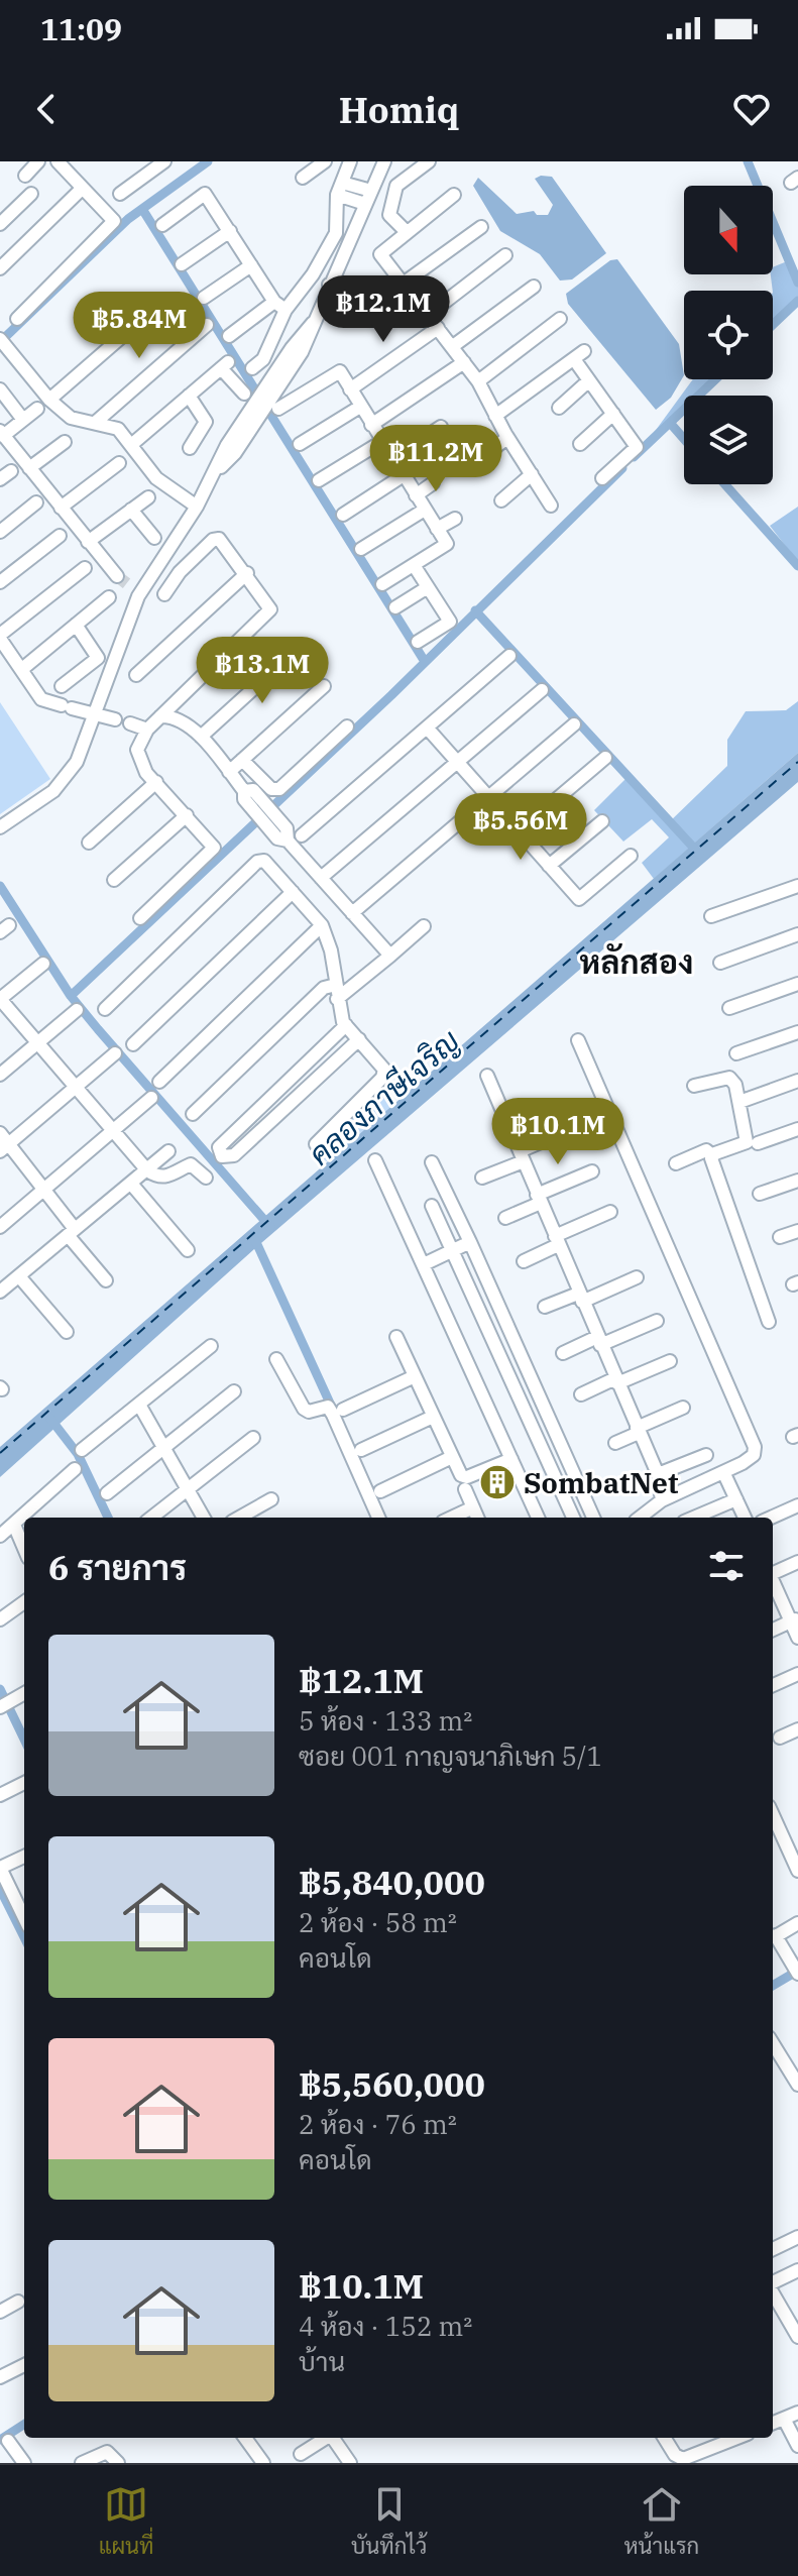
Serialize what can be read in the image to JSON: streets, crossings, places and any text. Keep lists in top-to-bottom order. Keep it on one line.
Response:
{"districts":["หลักสอง"],"water":["คลองภาษีเจริญ"],"places":{"building":["SombatNet"]},"north":"bottom","page":{"status":"11:09","header":"Homiq","price":["฿12.1M","฿5.84M","฿11.2M","฿13.1M","฿5.56M","฿10.1M"],"heading":"6 รายการ","list":[{"name":"฿12.1M","note":"5 ห้อง · 133 m² · ซอย 001 กาญจนาภิเษก 5/1"},{"name":"฿5,840,000","note":"2 ห้อง · 58 m² · คอนโด"},{"name":"฿5,560,000","note":"2 ห้อง · 76 m² · คอนโด"},{"name":"฿10.1M","note":"4 ห้อง · 152 m² · บ้าน"}],"tabs":["แผนที่","บันทึกไว้","หน้าแรก"]}}
